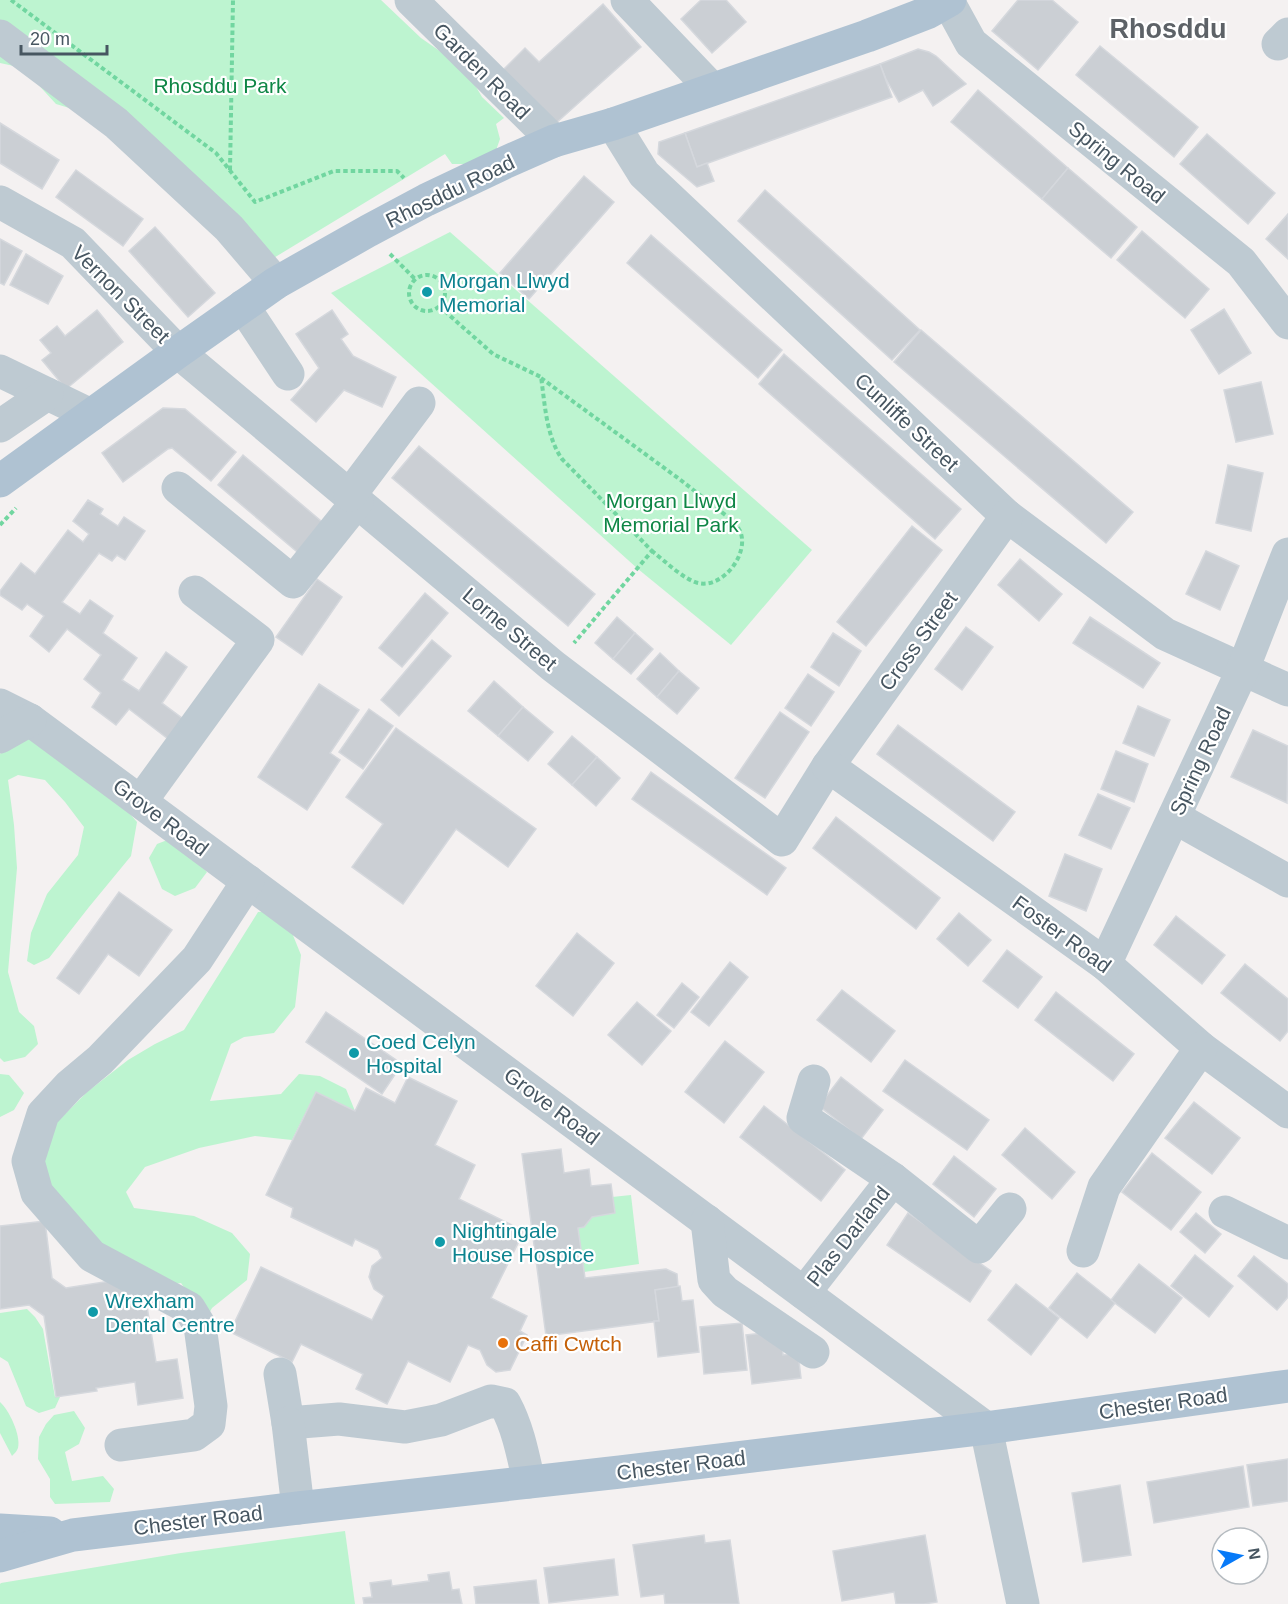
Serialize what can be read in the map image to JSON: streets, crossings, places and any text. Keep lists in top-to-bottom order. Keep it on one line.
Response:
{"streets":{"main road":["Rhosddu Road","Chester Road"],"street":["Garden Road","Spring Road","Vernon Street","Cunliffe Street","Lorne Street","Cross Street","Grove Road","Foster Road","Plas Darland"]},"crossings":[["Garden Road","Rhosddu Road"],["Spring Road","Rhosddu Road"],["Spring Road","Cunliffe Street"],["Spring Road","Foster Road"],["Rhosddu Road","Vernon Street"],["Rhosddu Road","Cunliffe Street"],["Rhosddu Road","Lorne Street"],["Vernon Street","Lorne Street"],["Cunliffe Street","Cross Street"],["Lorne Street","Cross Street"],["Lorne Street","Foster Road"],["Cross Street","Foster Road"],["Grove Road","Plas Darland"],["Grove Road","Chester Road"]],"districts":["Rhosddu"],"parks":["Rhosddu Park","Morgan Llwyd Memorial Park"],"places":["Morgan Llwyd Memorial","Coed Celyn Hospital","Nightingale House Hospice","Wrexham Dental Centre","Caffi Cwtch"],"scale_bar":"20 m","north":"right"}
